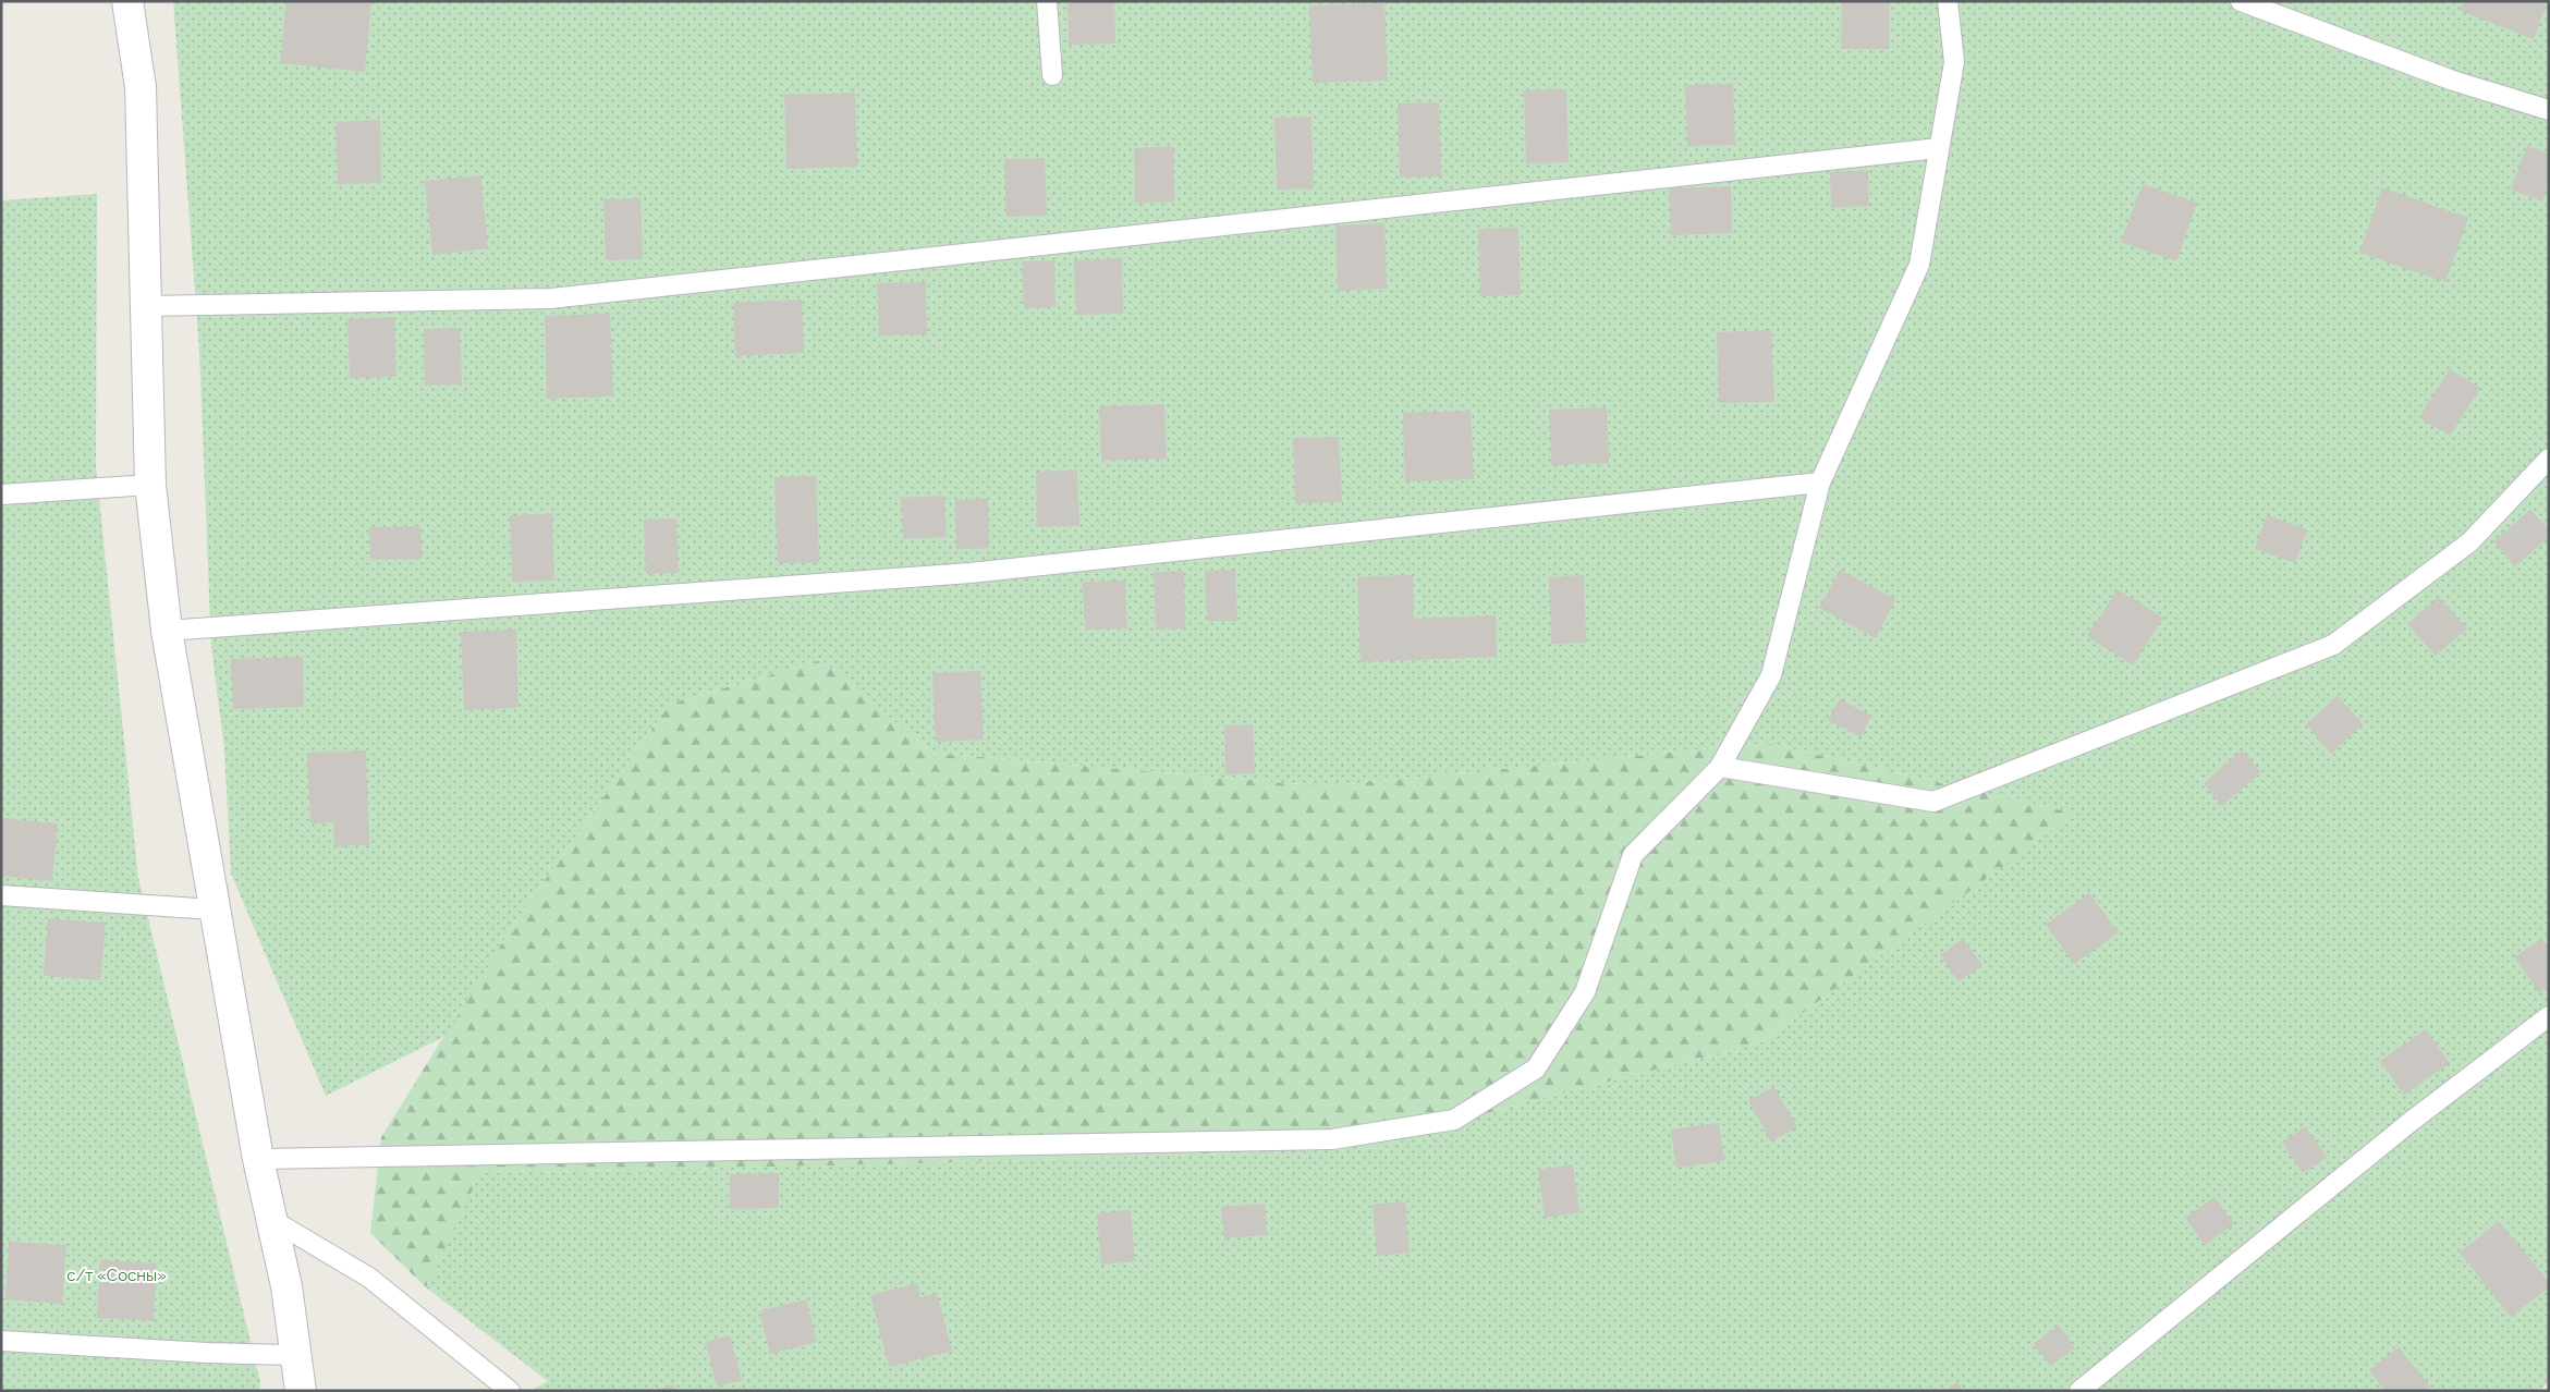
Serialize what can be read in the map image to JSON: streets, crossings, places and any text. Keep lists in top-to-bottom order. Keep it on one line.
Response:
{"parks":["с/т «Сосны»"]}
